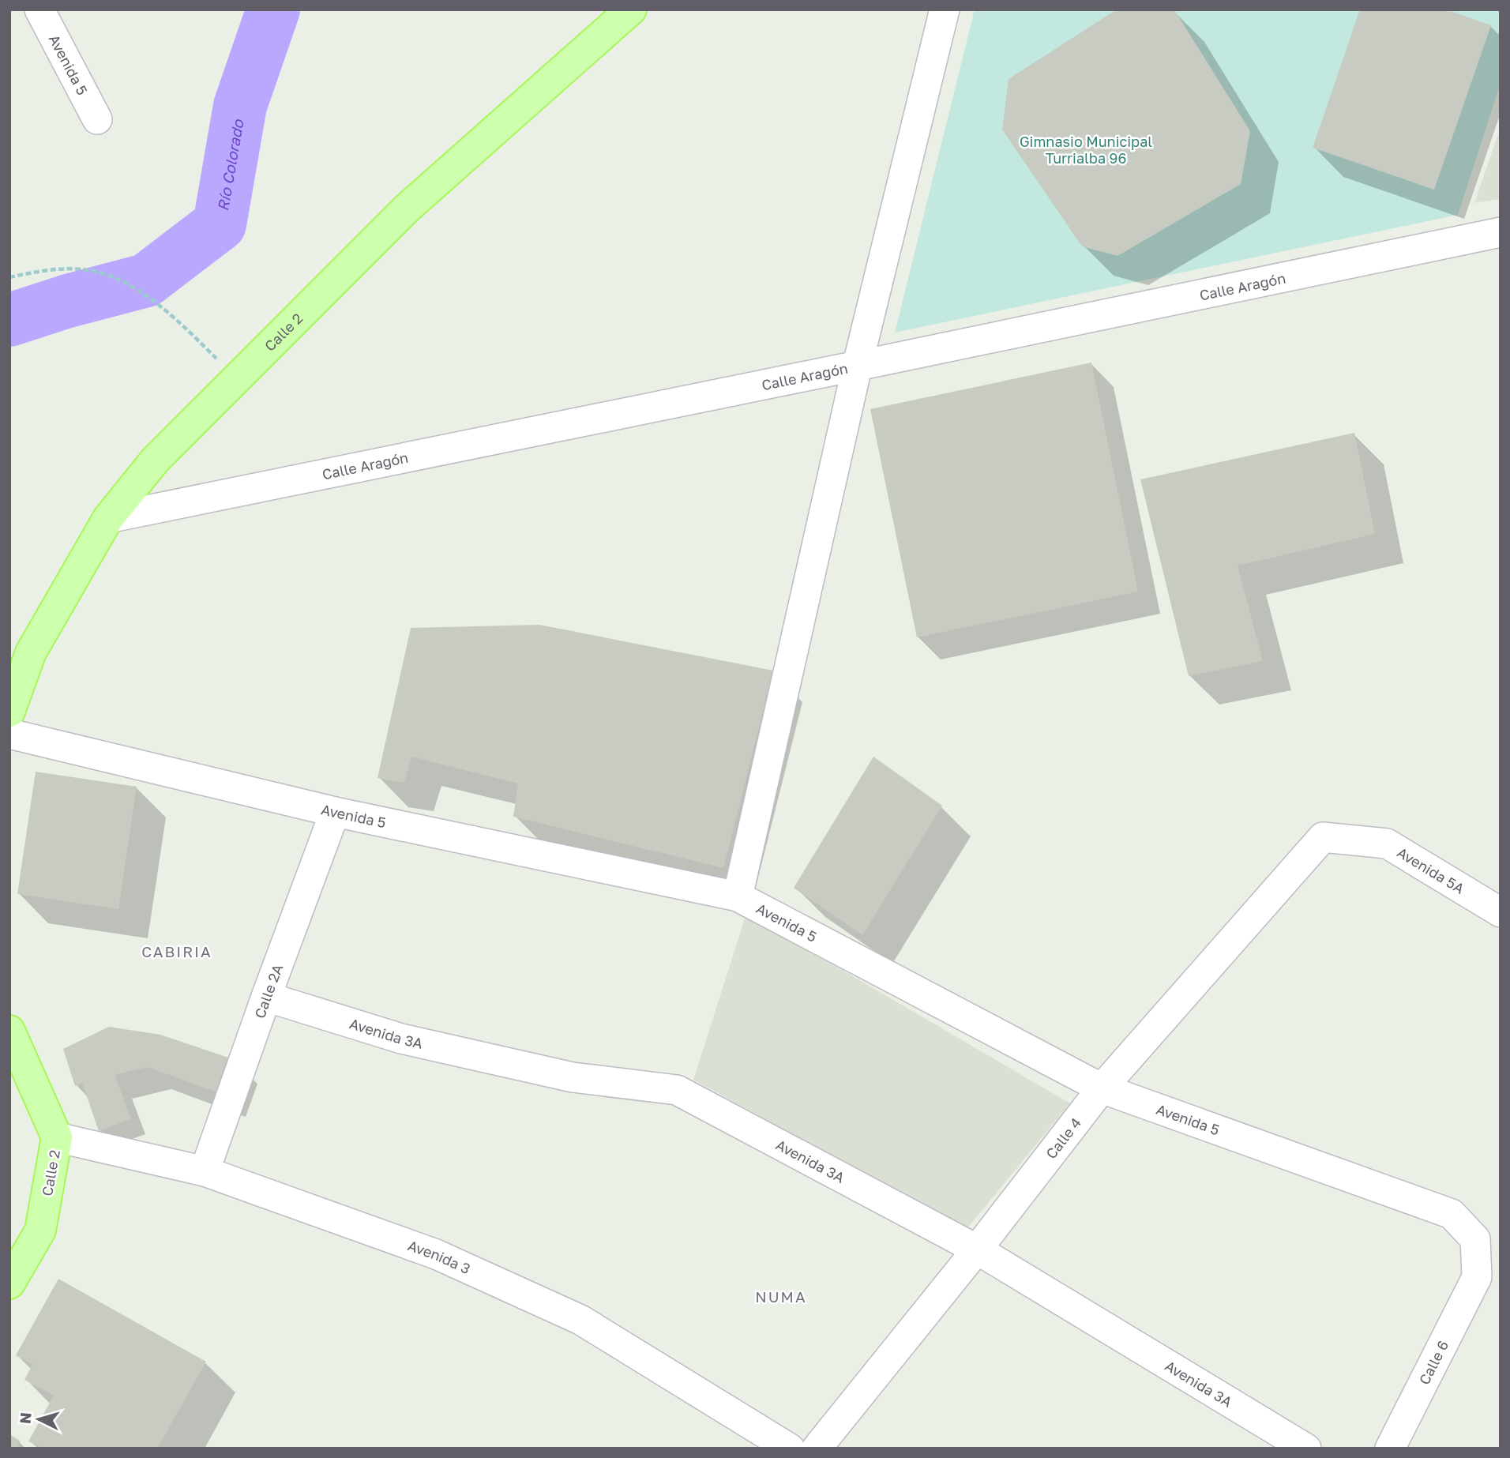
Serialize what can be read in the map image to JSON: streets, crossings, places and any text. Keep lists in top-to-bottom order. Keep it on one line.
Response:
{"streets":{"main road":["Calle 2"],"street":["Avenida 5","Calle Aragón","Avenida 5A","Calle 2A","Avenida 3A","Calle 4","Avenida 3","Calle 6"]},"crossings":[["Avenida 5","Calle 2A"],["Avenida 5","Calle 4"],["Avenida 5","Calle 6"],["Calle Aragón","Calle 2"],["Calle 2","Avenida 3"],["Avenida 5A","Calle 4"],["Calle 2A","Avenida 3A"],["Calle 2A","Avenida 3"],["Avenida 3A","Calle 4"]],"districts":["CABIRIA","NUMA"],"water":["Río Colorado"],"parks":["Gimnasio Municipal Turrialba 96"],"north":"left"}
